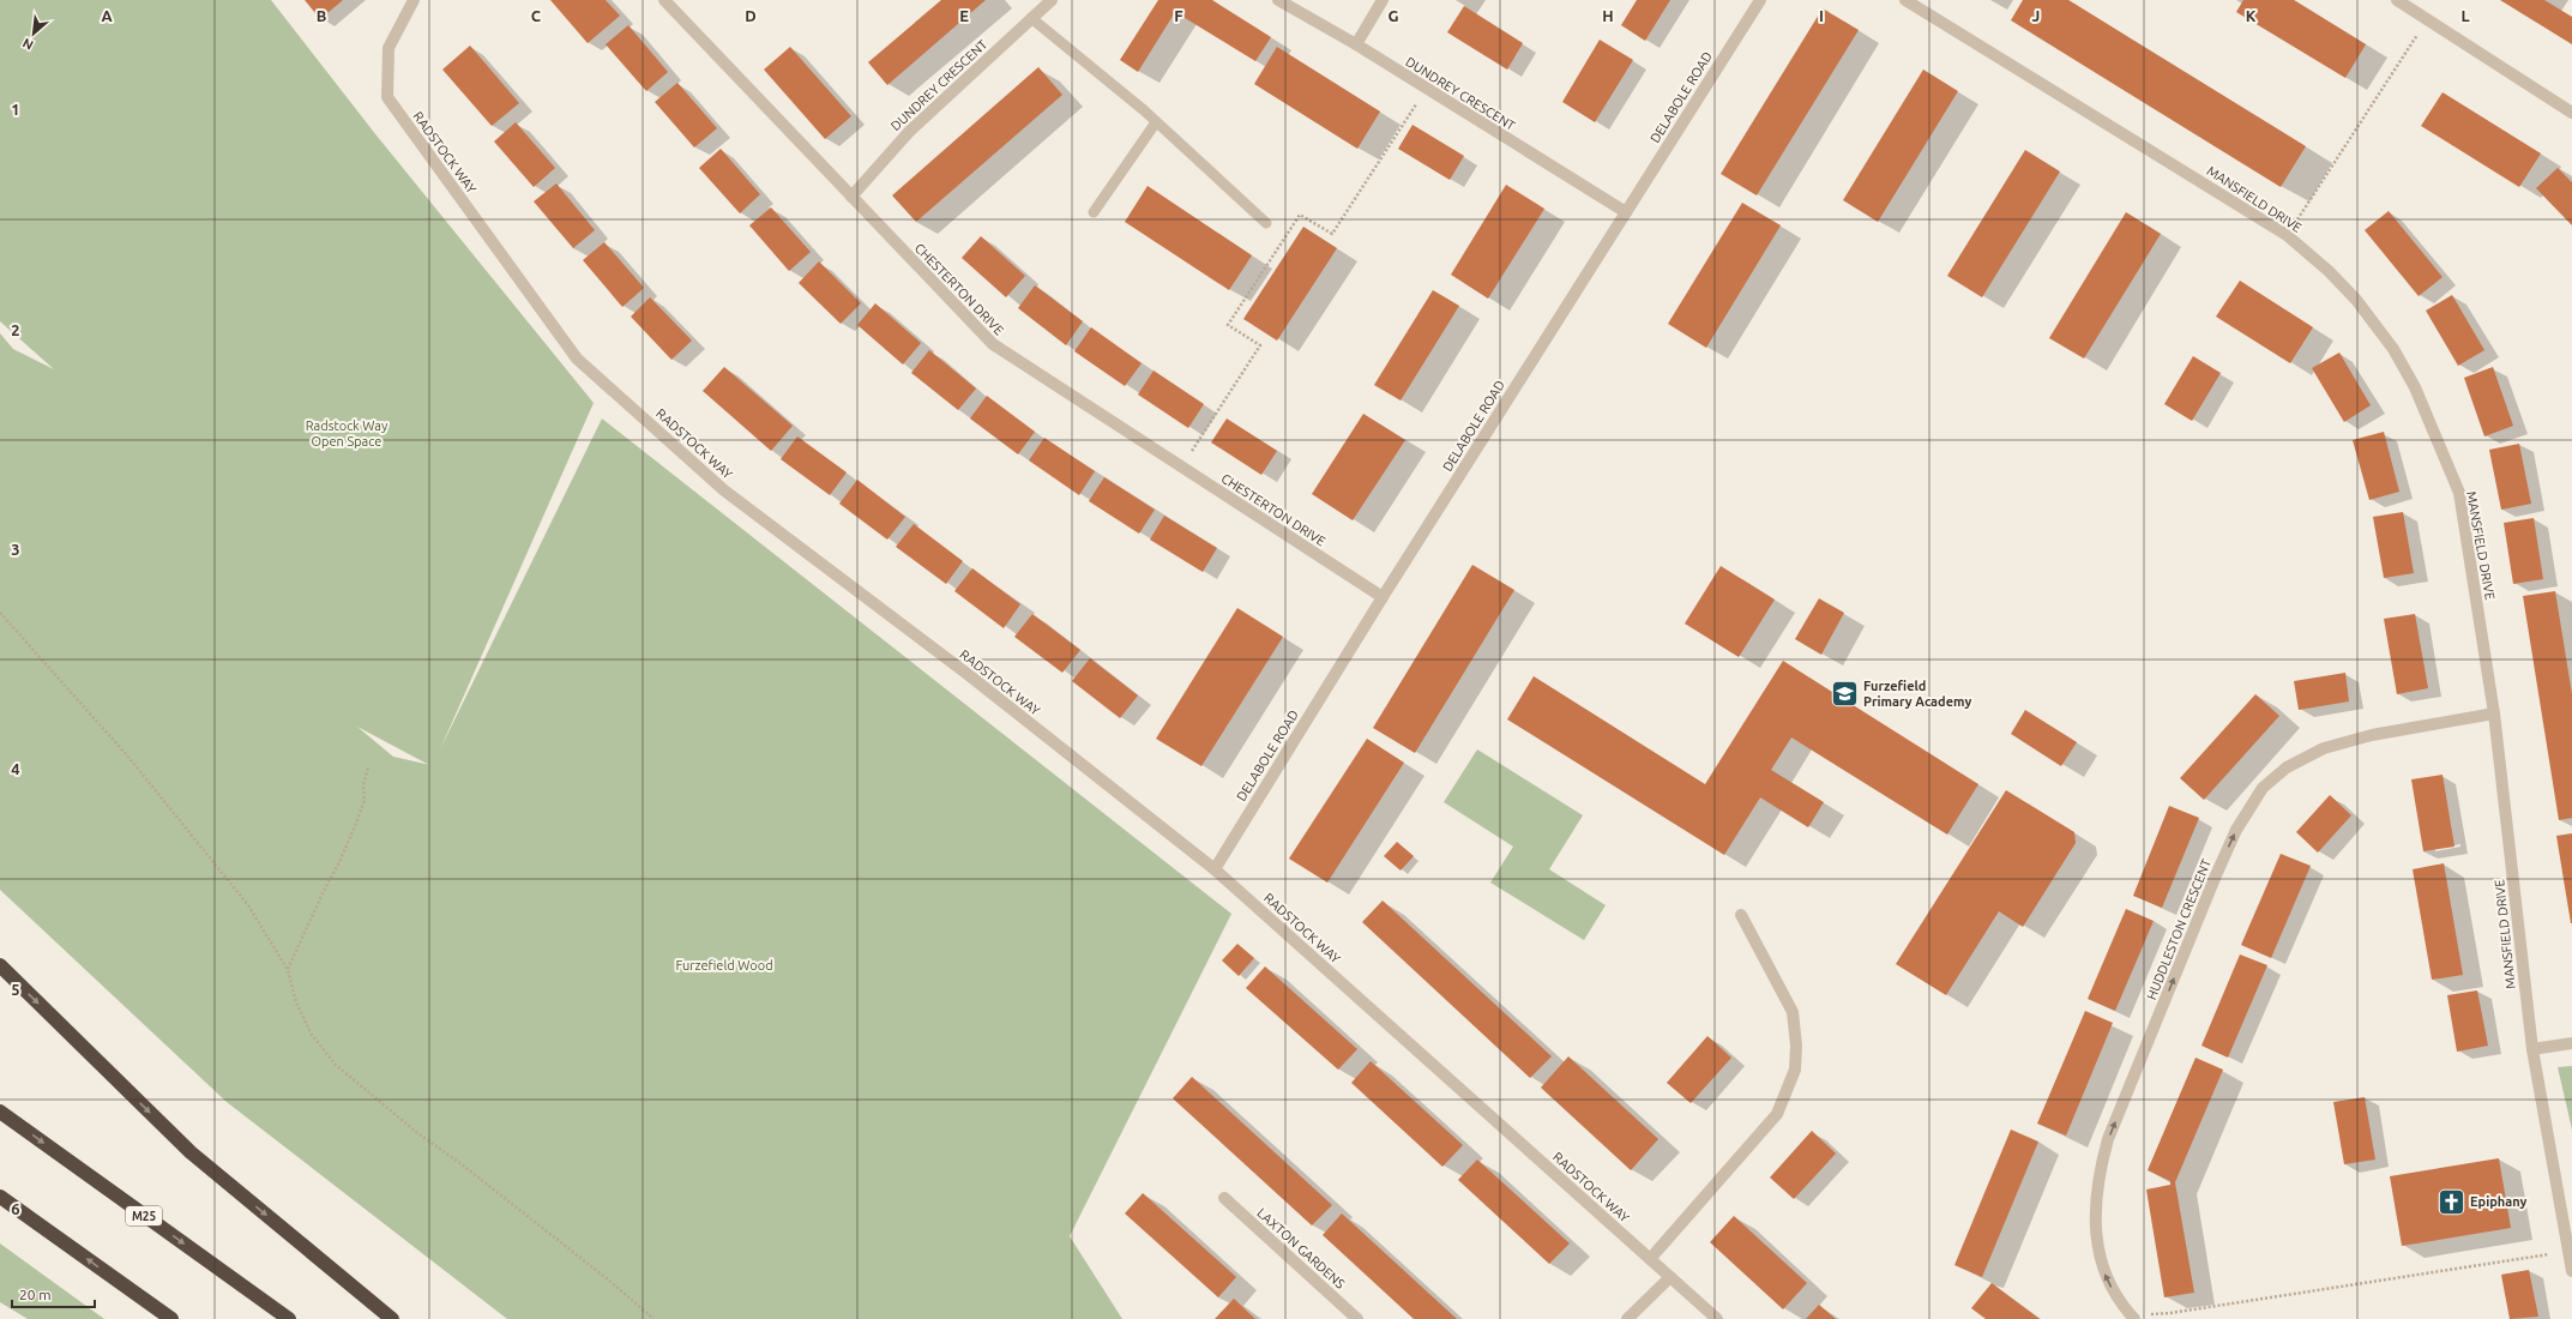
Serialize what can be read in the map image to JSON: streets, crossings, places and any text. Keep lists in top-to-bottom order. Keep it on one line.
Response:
{"streets":{"highway":["M25"],"street":["DUNDREY CRESCENT","DELABOLE ROAD","RADSTOCK WAY","MANSFIELD DRIVE","CHESTERTON DRIVE","HUDDLESTON CRESCENT","LAXTON GARDENS"]},"crossings":[["DUNDREY CRESCENT","DELABOLE ROAD"],["DUNDREY CRESCENT","CHESTERTON DRIVE"],["DELABOLE ROAD","RADSTOCK WAY"],["DELABOLE ROAD","CHESTERTON DRIVE"],["MANSFIELD DRIVE","HUDDLESTON CRESCENT"]],"one_way":["HUDDLESTON CRESCENT"],"parks":["Radstock Way Open Space","Furzefield Wood"],"places":{"school or university":["Furzefield Primary Academy"],"church":["Epiphany"]},"scale_bar":"20 m","north":"bottom left","grid":{"columns":["A","B","C","D","E","F","G","H","I","J","K","L"],"rows":["1","2","3","4","5","6"]}}
